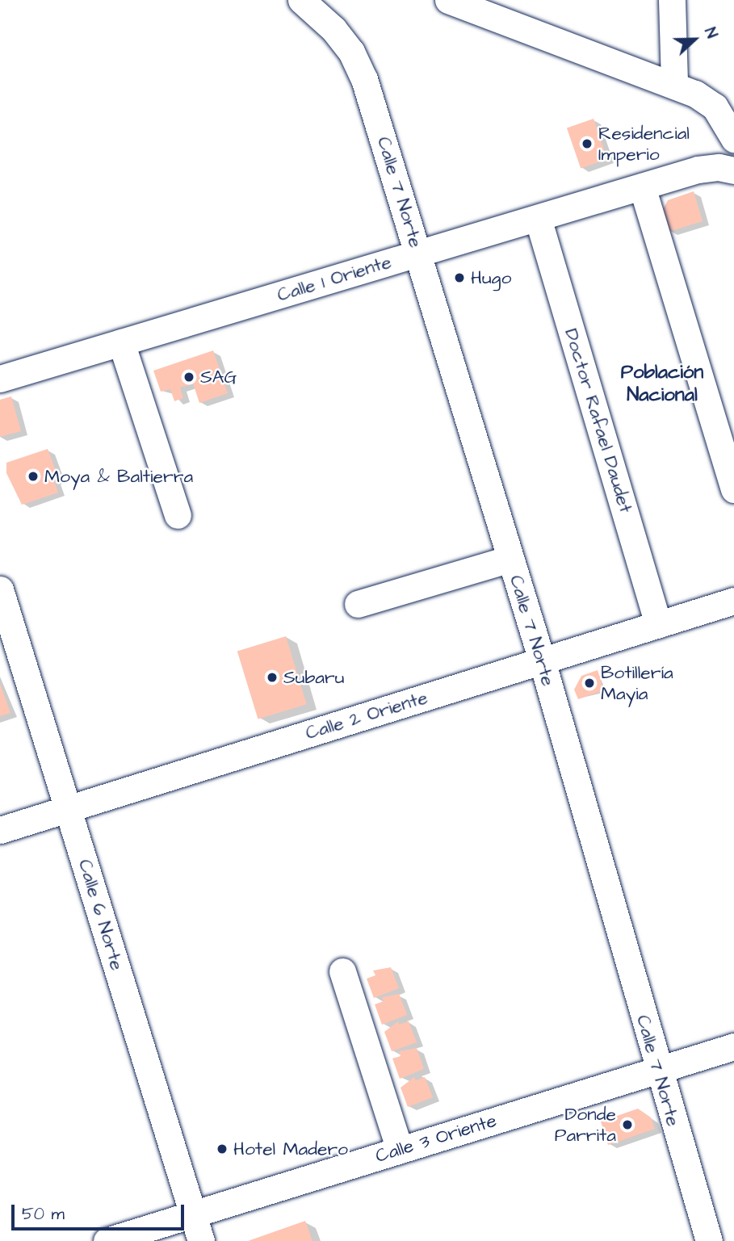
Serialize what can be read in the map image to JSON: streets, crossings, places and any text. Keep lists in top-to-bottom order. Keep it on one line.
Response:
{"streets":{"street":["Calle 7 Norte","Calle 1 Oriente","Doctor Rafael Daudet","Calle 2 Oriente","Calle 6 Norte","Calle 3 Oriente"]},"crossings":[["Calle 7 Norte","Calle 1 Oriente"],["Calle 7 Norte","Calle 2 Oriente"],["Calle 7 Norte","Calle 3 Oriente"],["Calle 1 Oriente","Doctor Rafael Daudet"],["Doctor Rafael Daudet","Calle 2 Oriente"],["Calle 2 Oriente","Calle 6 Norte"],["Calle 6 Norte","Calle 3 Oriente"]],"districts":["Población Nacional"],"places":["Residencial Imperio","Hugo","SAG","Moya & Baltierra","Subaru","Botillería Mayia","Donde Parrita","Hotel Madero"],"scale_bar":"50 m","north":"right"}
